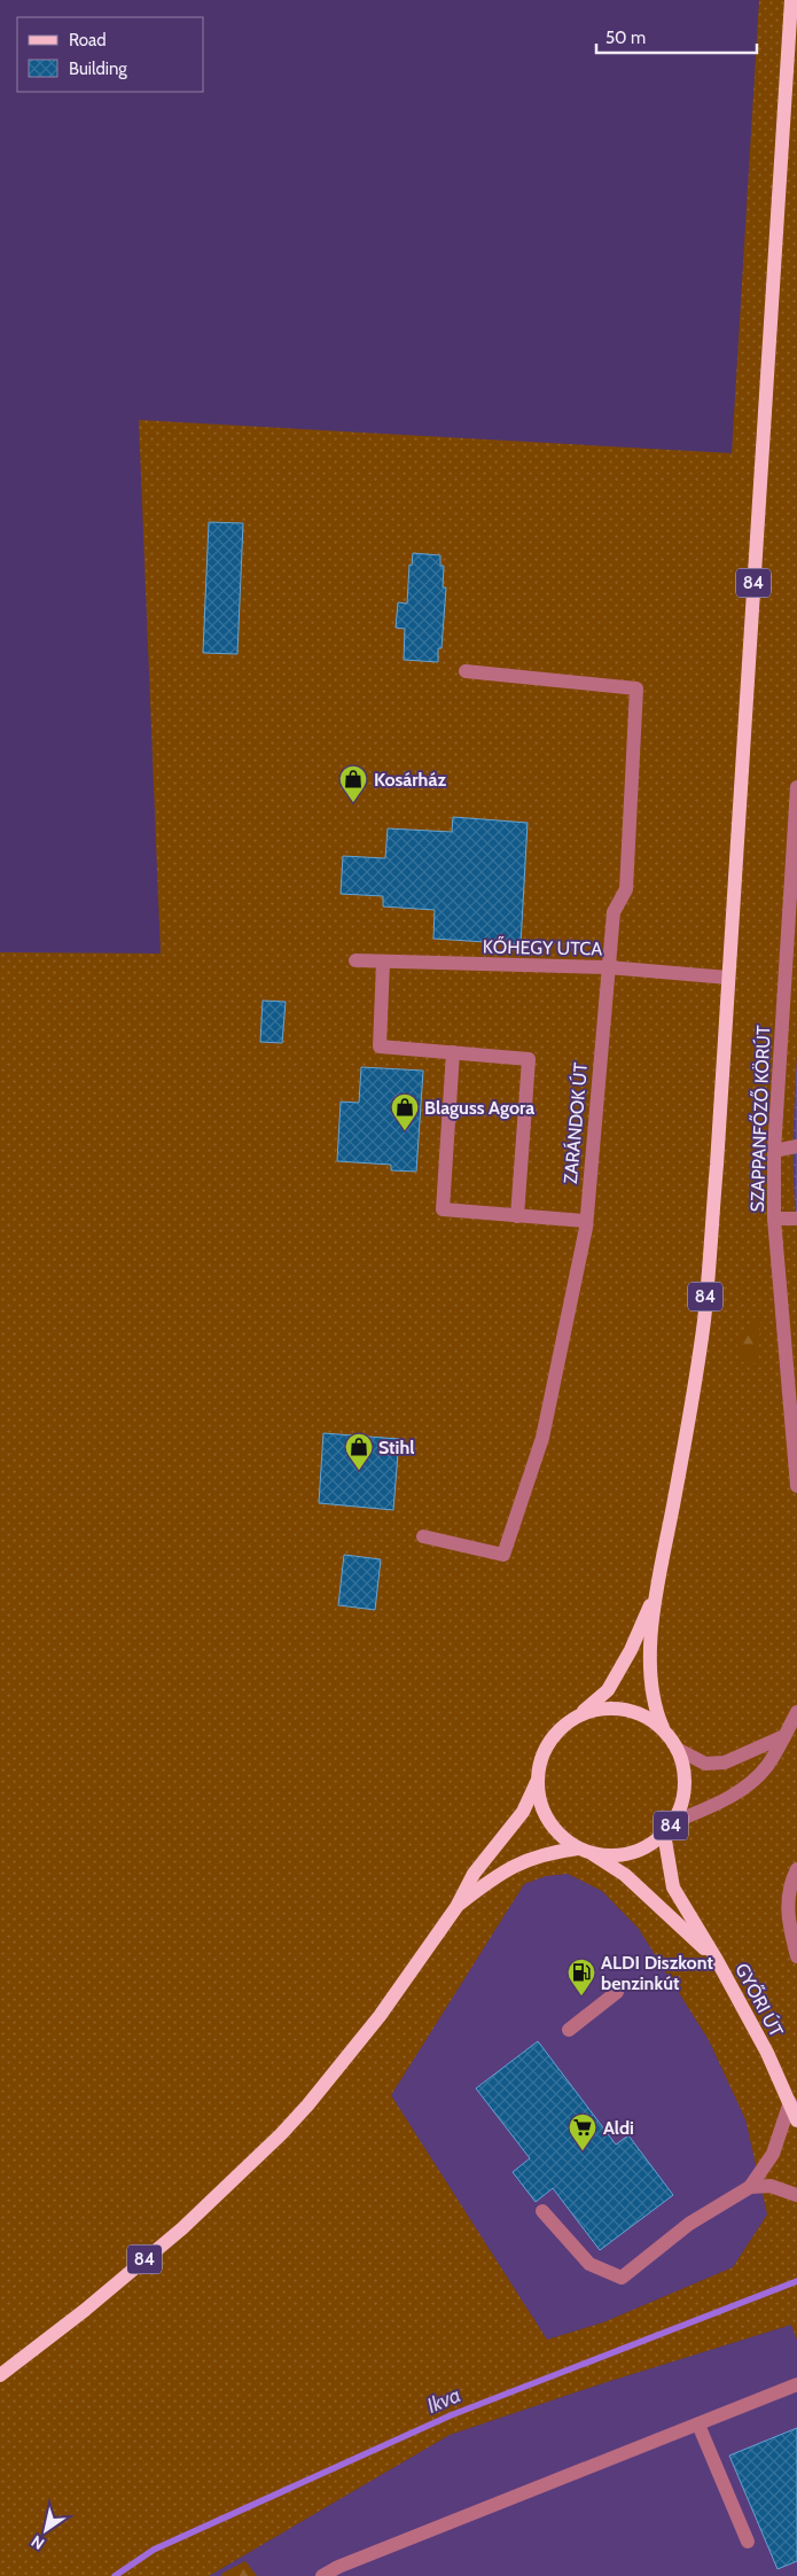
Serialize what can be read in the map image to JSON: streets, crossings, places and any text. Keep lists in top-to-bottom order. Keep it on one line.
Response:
{"streets":{"main road":["84","GYŐRI ÚT"],"lane":["KŐHEGY UTCA","SZAPPANFŐZŐ KÖRÚT","ZARÁNDOK ÚT"]},"crossings":[["84","KŐHEGY UTCA"],["84","GYŐRI ÚT"],["KŐHEGY UTCA","ZARÁNDOK ÚT"]],"water":["Ikva"],"places":{"shop":["Kosárház","Blaguss Agora","Stihl"],"fuel station":["ALDI Diszkont benzinkút"],"supermarket":["Aldi"]},"legend":["Road","Building"],"scale_bar":"50 m","north":"bottom left"}
